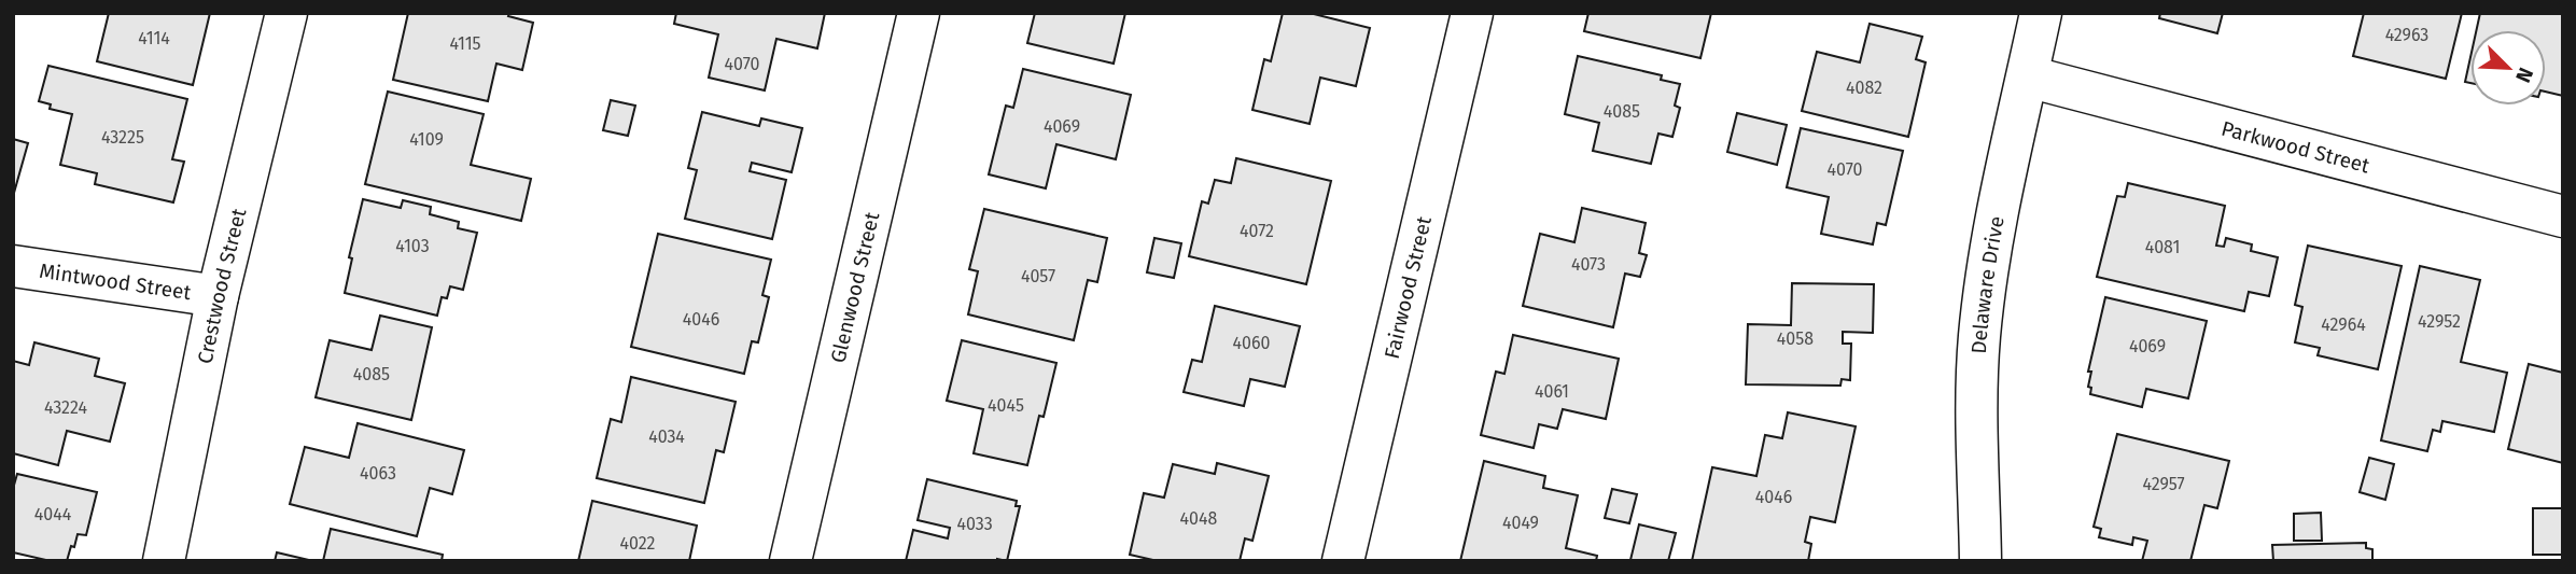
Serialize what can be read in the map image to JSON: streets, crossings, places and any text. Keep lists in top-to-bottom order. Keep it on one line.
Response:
{"streets":{"street":["Parkwood Street","Mintwood Street","Delaware Drive","Crestwood Street","Glenwood Street","Fairwood Street"]},"crossings":[["Parkwood Street","Delaware Drive"],["Mintwood Street","Crestwood Street"]],"house_numbers":["42963","4114","4115","4070","4082","4085","4069","43225","4109","4070","4072","4103","4081","4073","4057","4046","42952","42964","4058","4060","4069","4085","4061","4045","43224","4034","4063","42957","4046","4044","4048","4049","4033","4022"],"north":"bottom right"}
